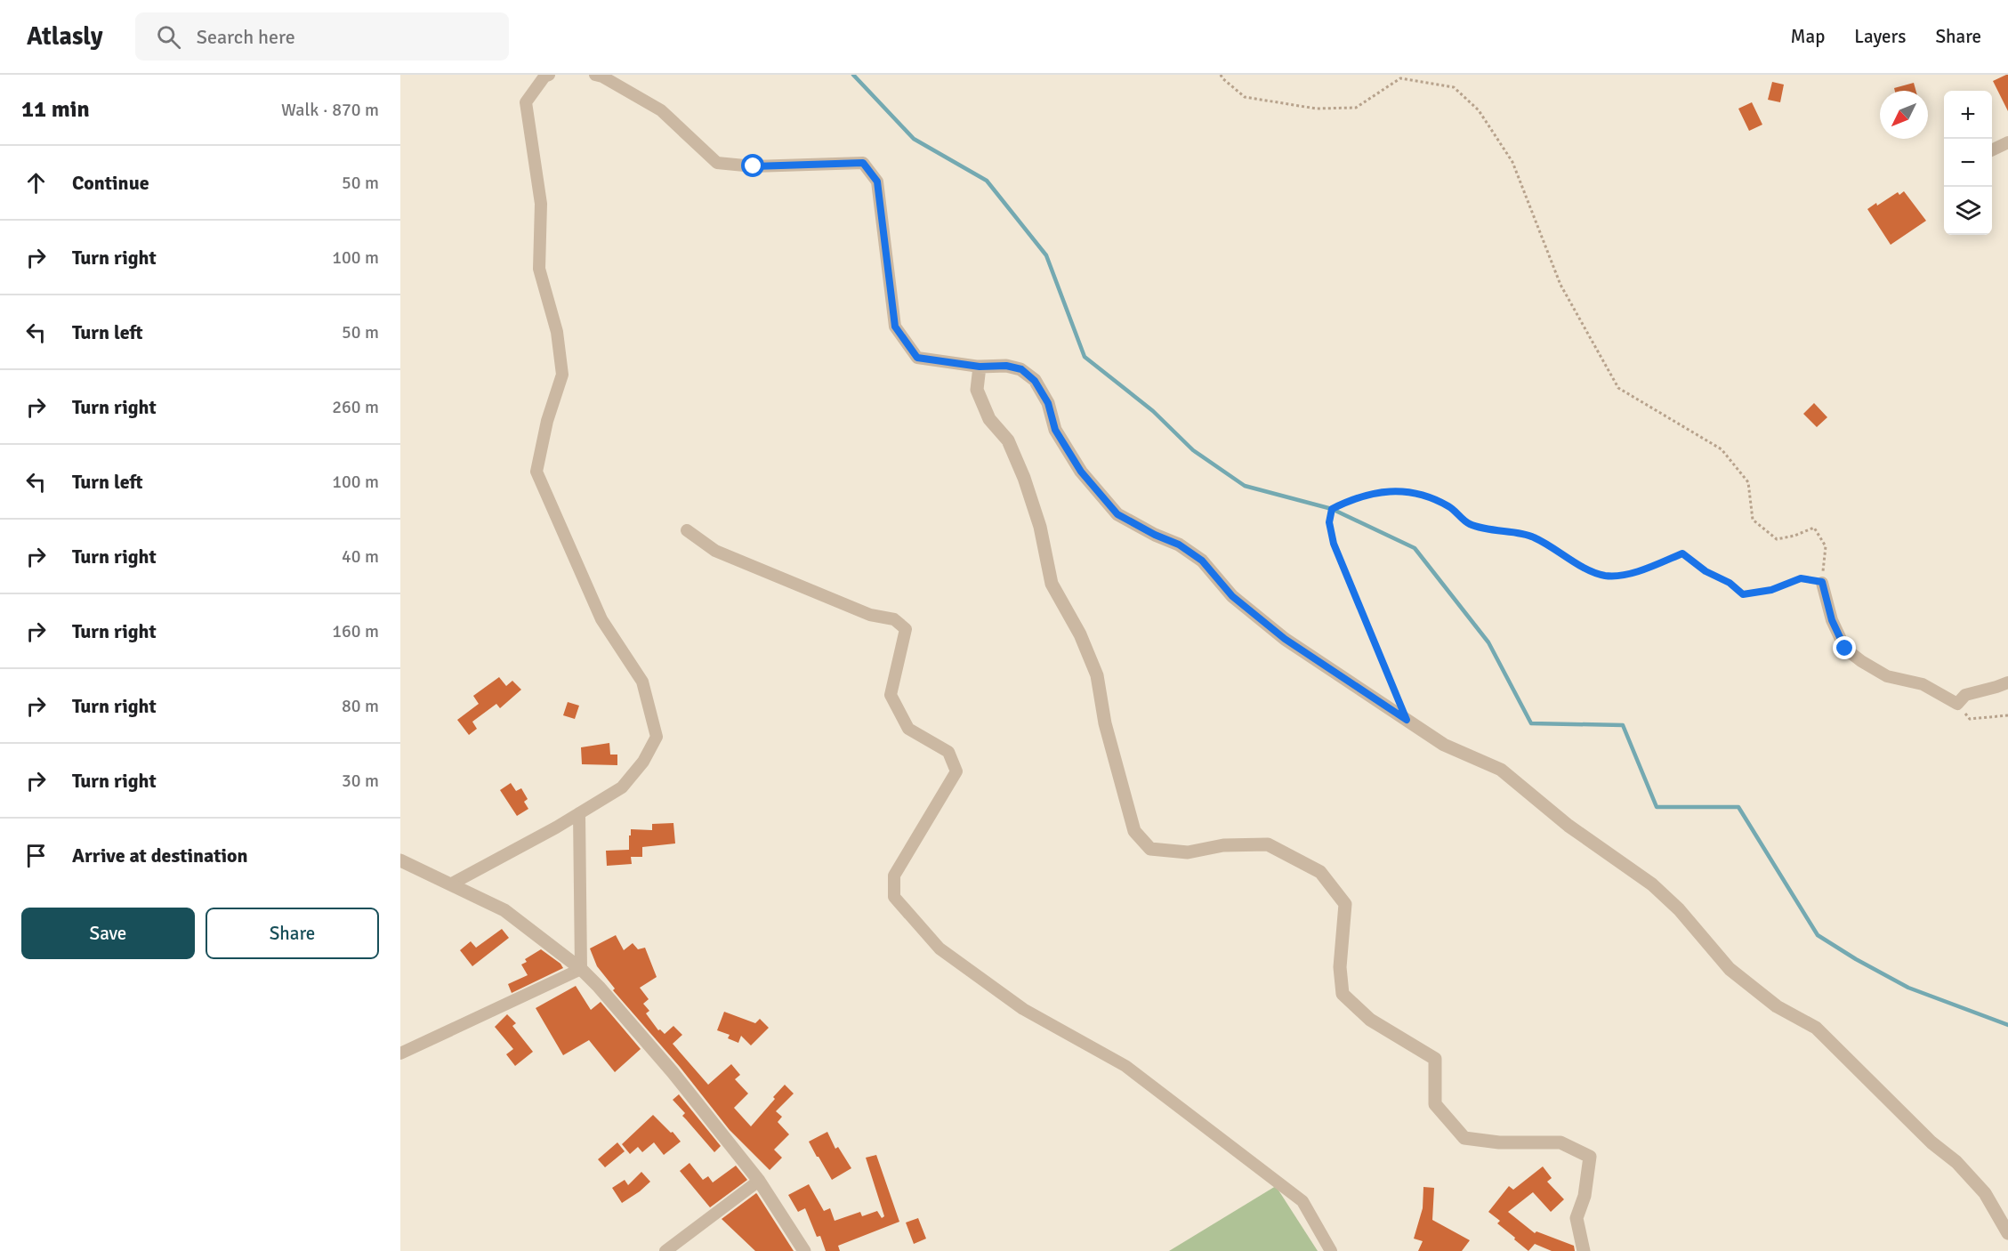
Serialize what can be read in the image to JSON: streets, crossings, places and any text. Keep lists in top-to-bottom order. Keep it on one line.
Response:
{"north":"bottom left","page":{"header":"Atlasly","search":"Search here","nav":["Map","Layers","Share"],"heading":["11 min","Walk · 870 m"],"map_buttons":["+","−"],"list":[["Continue","50 m"],["Turn right","100 m"],["Turn left","50 m"],["Turn right","260 m"],["Turn left","100 m"],["Turn right","40 m"],["Turn right","160 m"],["Turn right","80 m"],["Turn right","30 m"],"Arrive at destination"],"buttons":["Save","Share"]}}
